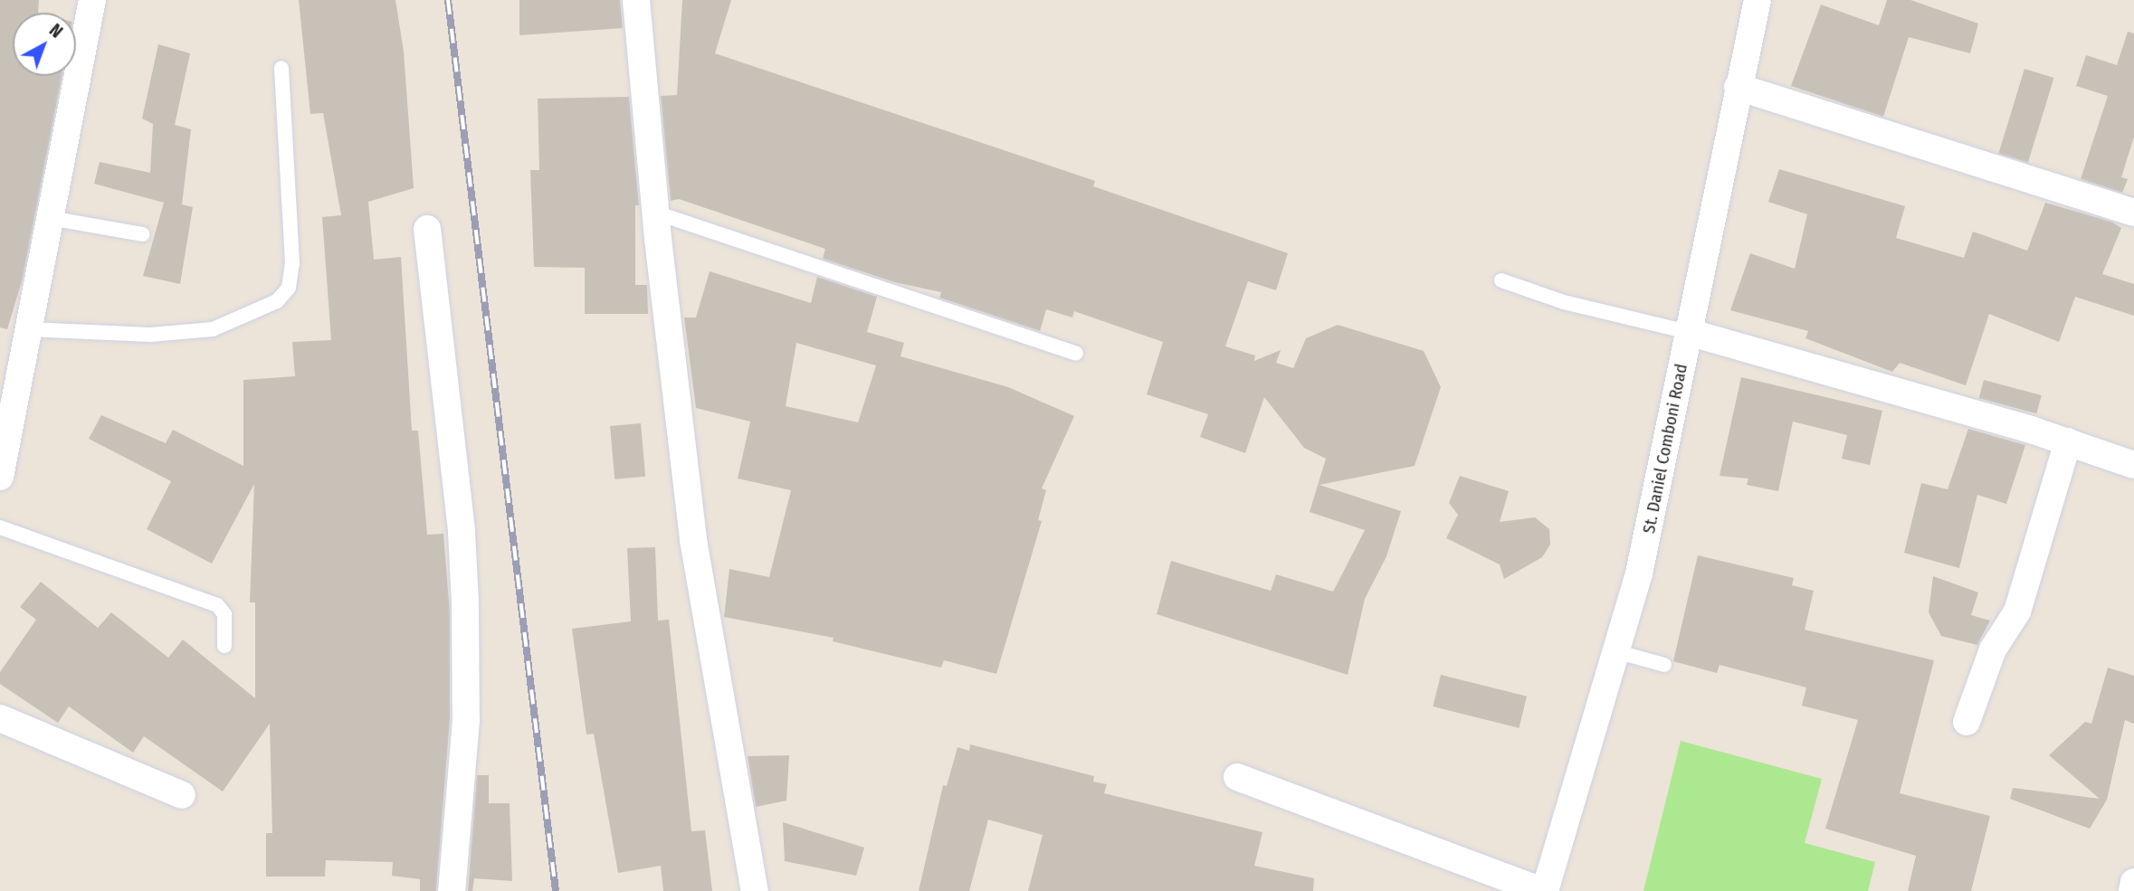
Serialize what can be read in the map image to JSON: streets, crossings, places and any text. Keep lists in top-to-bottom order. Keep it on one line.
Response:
{"streets":{"street":["St. Daniel Comboni Road"]},"north":"top right"}
